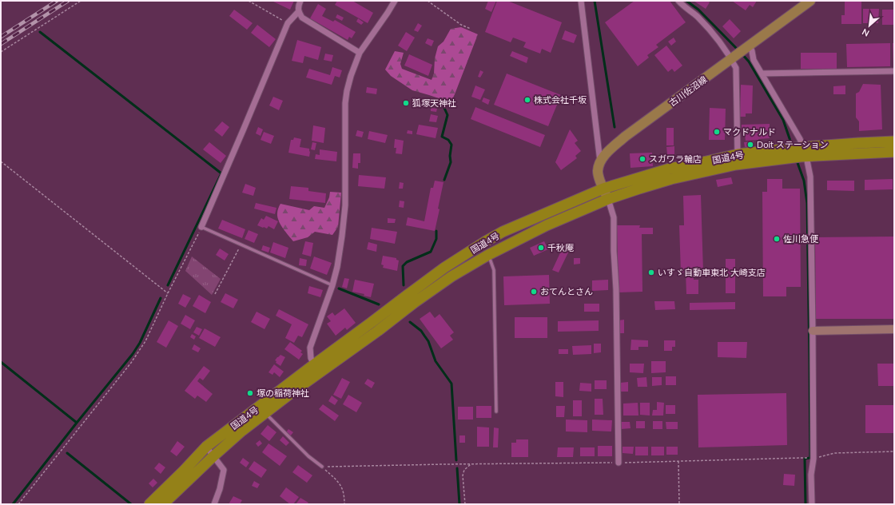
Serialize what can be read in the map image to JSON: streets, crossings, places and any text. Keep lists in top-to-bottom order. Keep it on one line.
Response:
{"streets":{"highway":["国道4号"],"main road":["古川佐沼線"]},"places":["株式会社千坂","狐塚天神社","マクドナルド","Doit ステーション","スガワラ輪店","佐川急便","千秋庵","いすゞ自動車東北 大崎支店","おてんとさん","塚の稲荷神社"],"north":"bottom left"}
